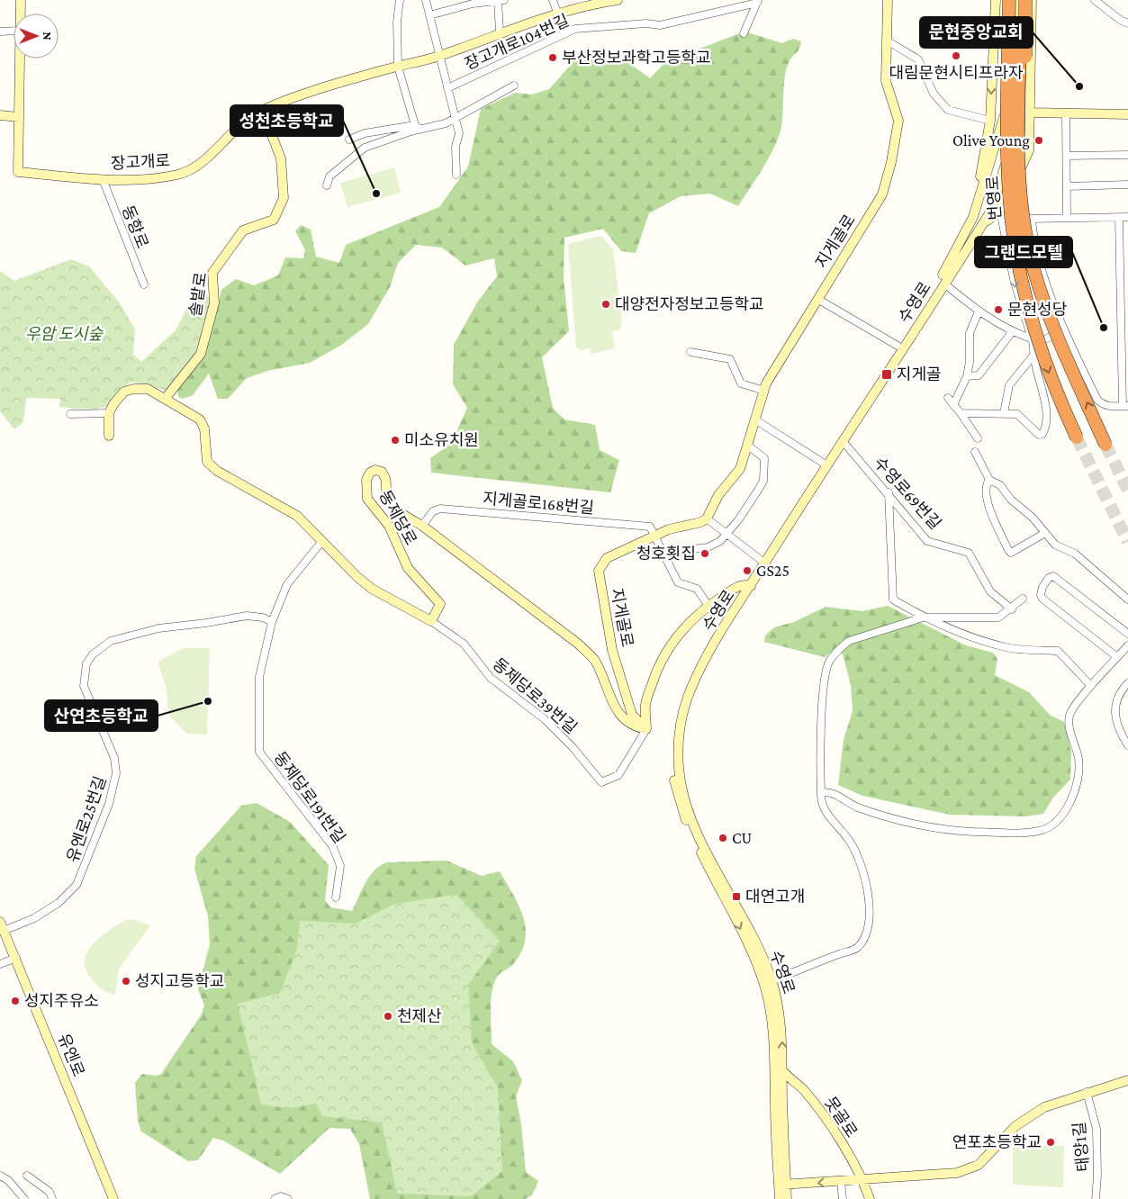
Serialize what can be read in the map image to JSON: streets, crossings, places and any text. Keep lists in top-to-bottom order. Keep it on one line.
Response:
{"streets":{"highway":["번영로"],"street":["장고개로104번길","장고개로","동항로","지게골로","솔밭로","수영로","수영로69번길","지게골로168번길","동제당로","동제당로39번길","동제당로191번길","유엔로25번길","유엔로","못골로","태양1길"]},"crossings":[["장고개로","동항로"],["장고개로","솔밭로"],["번영로","수영로"],["지게골로","수영로"],["지게골로","지게골로168번길"],["지게골로","동제당로"],["지게골로","동제당로39번길"],["수영로","수영로69번길"],["수영로","못골로"],["지게골로168번길","동제당로"],["동제당로","동제당로39번길"],["동제당로191번길","유엔로25번길"],["유엔로25번길","유엔로"]],"parks":["우암 도시숲"],"places":{"other":["대림문현시티프라자","부산정보과학고등학교","문현중앙교회","Olive Young","성천초등학교","대양전자정보고등학교","문현성당","그랜드모텔","미소유치원","청호횟집","GS25","산연초등학교","CU","성지고등학교","성지주유소","천제산","연포초등학교"],"transit":["지게골","대연고개"]},"north":"right"}
